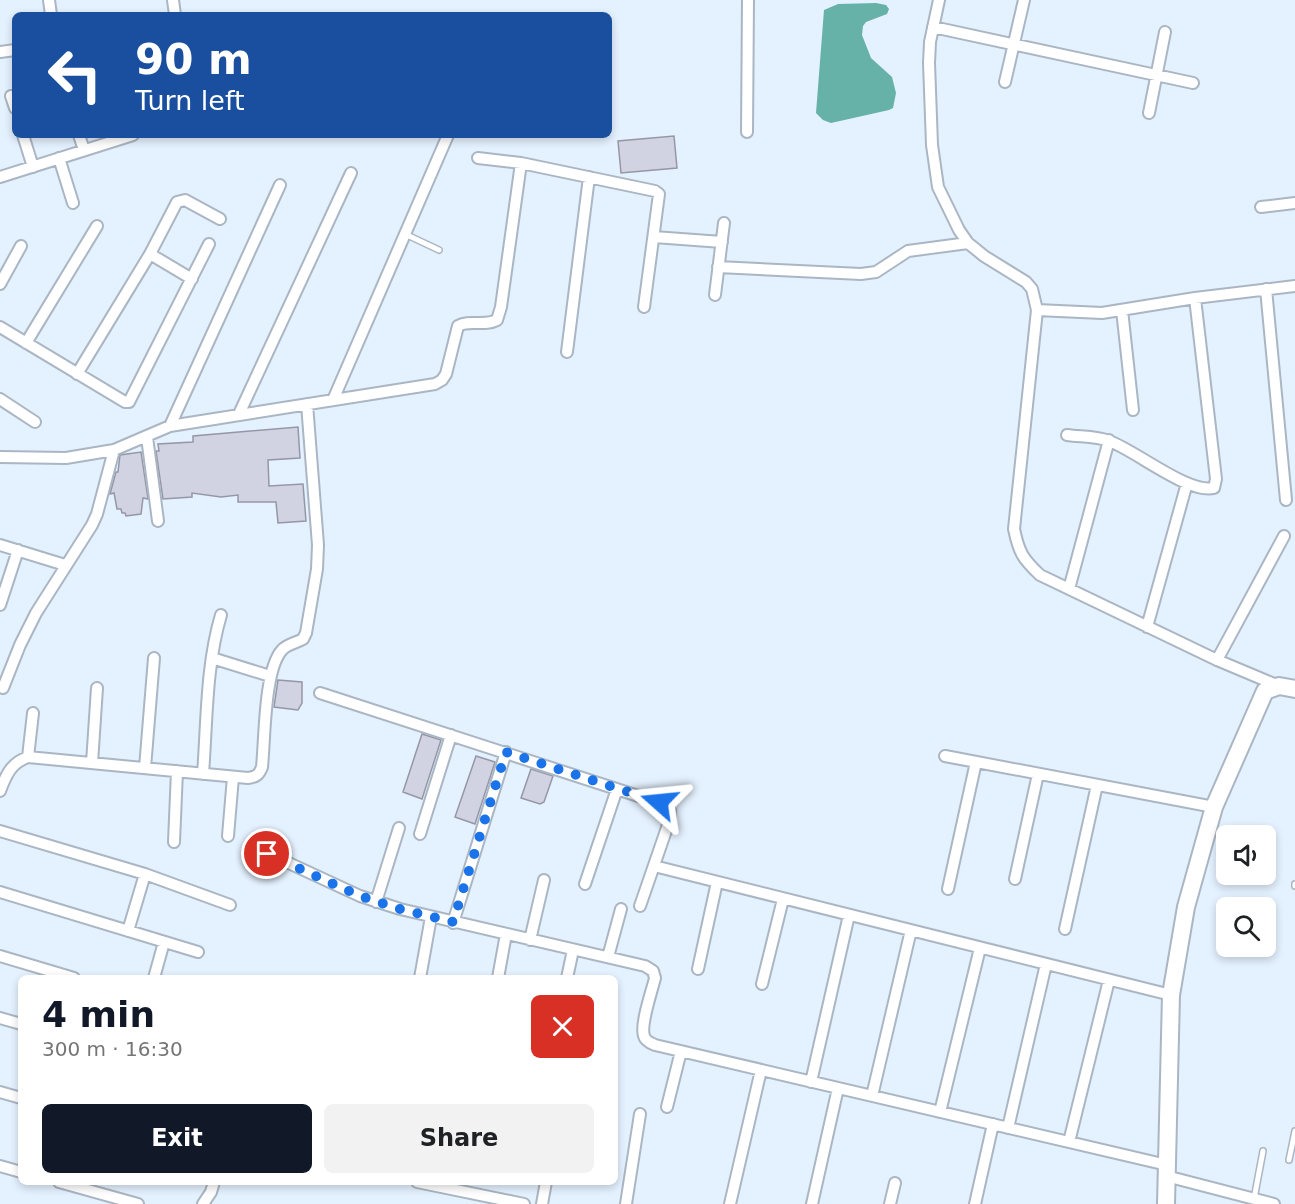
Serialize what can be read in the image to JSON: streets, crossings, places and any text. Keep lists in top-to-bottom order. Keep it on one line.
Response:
{"page":{"turn":["90 m","Turn left"],"heading":["4 min","300 m · 16:30"],"buttons":["Exit","Share"]}}
